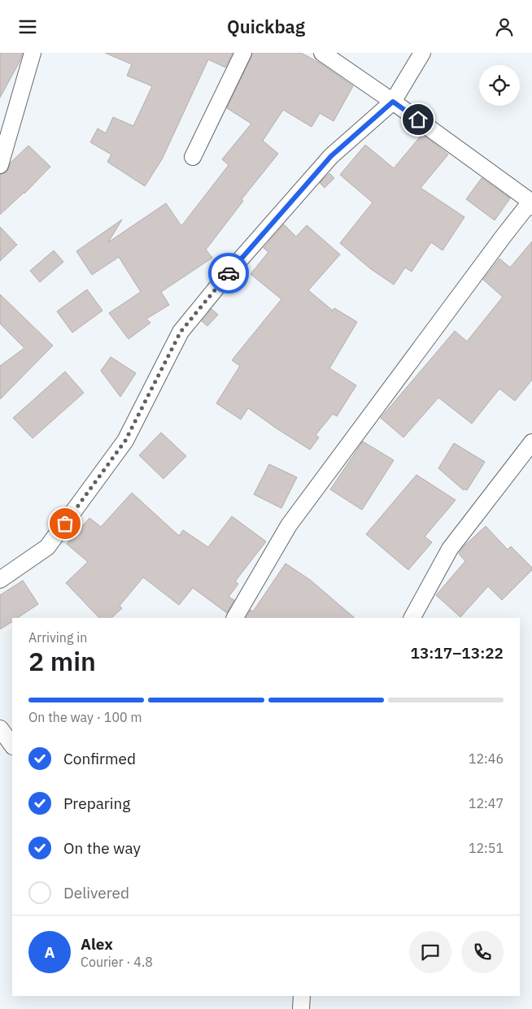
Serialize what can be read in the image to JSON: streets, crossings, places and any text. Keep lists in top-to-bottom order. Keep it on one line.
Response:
{"page":{"header":"Quickbag","heading":["2 min","Arriving in","13:17–13:22"],"panel":["Alex","Courier · 4.8"],"bar":"On the way · 100 m","list":[["Confirmed","12:46"],["Preparing","12:47"],["On the way","12:51"],"Delivered"],"round":"A"}}
